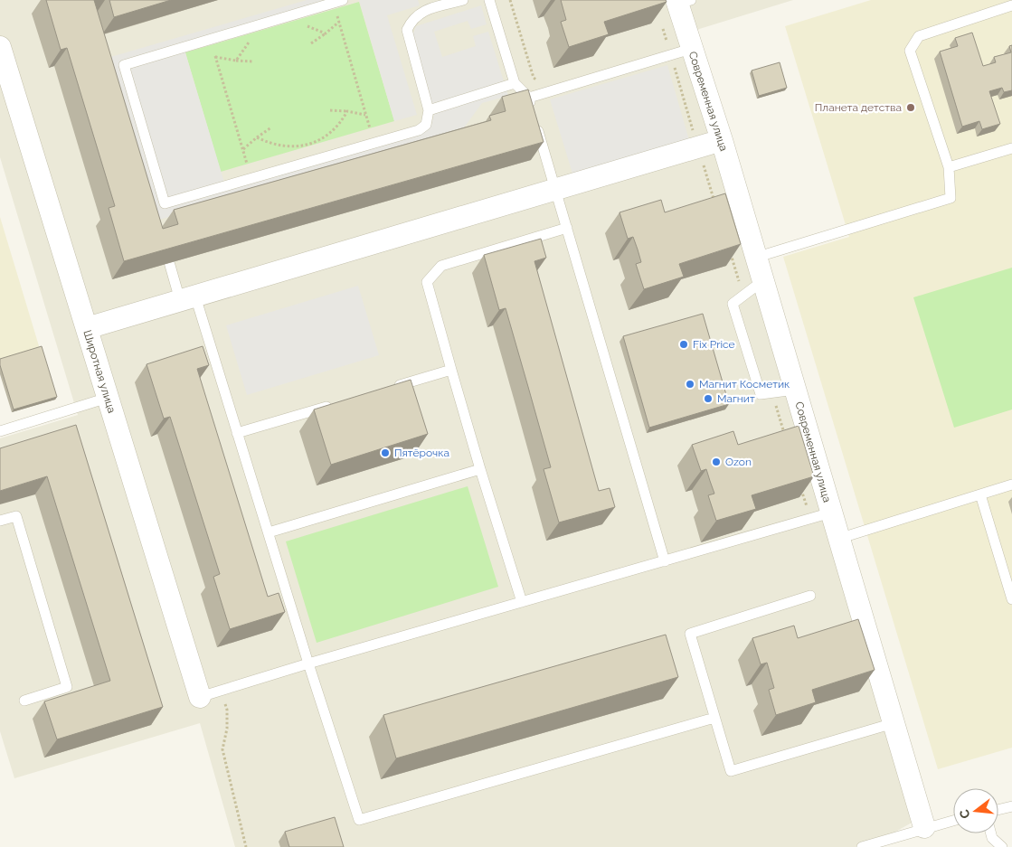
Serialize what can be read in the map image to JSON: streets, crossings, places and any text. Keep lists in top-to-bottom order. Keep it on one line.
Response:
{"streets":{"street":["Современная улица","Широтная улица"]},"places":["Планета детства","Fix Price","Магнит Косметик","Магнит","Пятёрочка","Ozon"],"north":"left"}
